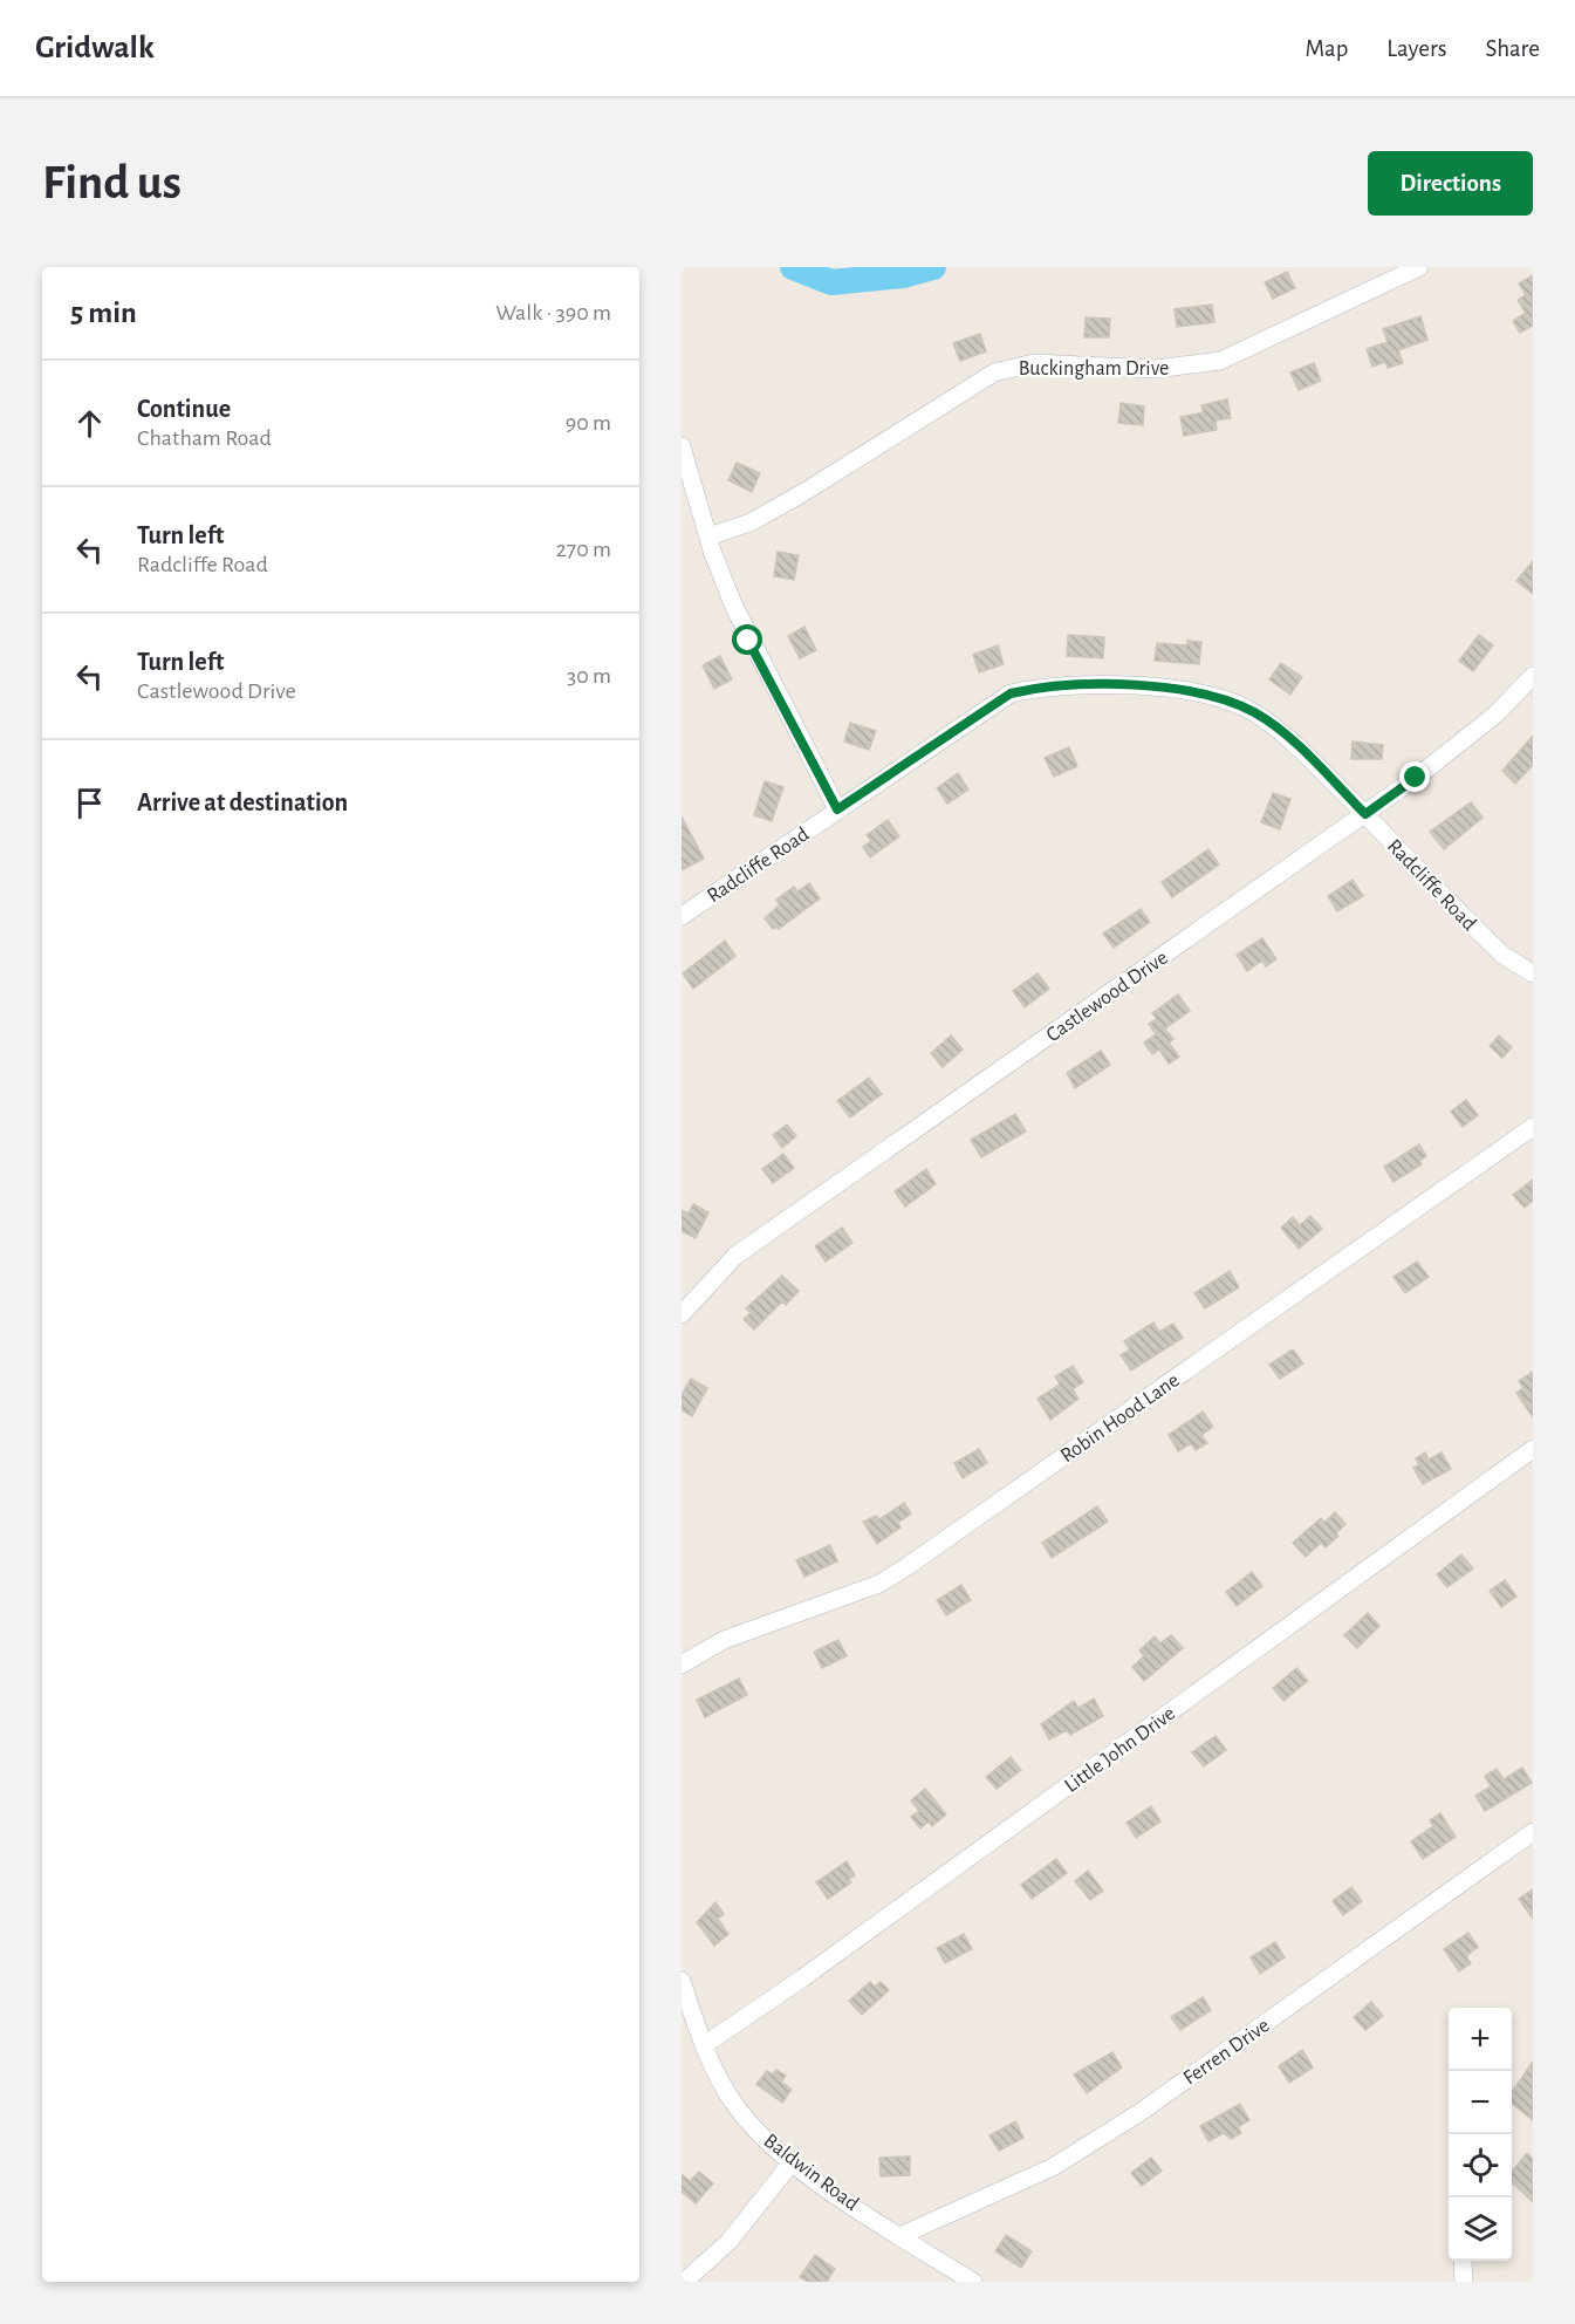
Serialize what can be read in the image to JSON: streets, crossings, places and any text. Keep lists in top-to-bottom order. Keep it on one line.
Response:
{"streets":{"street":["Buckingham Drive","Radcliffe Road","Castlewood Drive","Robin Hood Lane","Little John Drive","Ferren Drive","Baldwin Road"]},"crossings":[["Radcliffe Road","Castlewood Drive"],["Little John Drive","Baldwin Road"],["Ferren Drive","Baldwin Road"]],"page":{"header":"Gridwalk","nav":["Map","Layers","Share"],"buttons":"Directions","title":"Find us","heading":["5 min","Walk · 390 m"],"list":[["Continue","Chatham Road","90 m"],["Turn left","Radcliffe Road","270 m"],["Turn left","Castlewood Drive","30 m"],"Arrive at destination"],"map_buttons":["+","−"]}}
